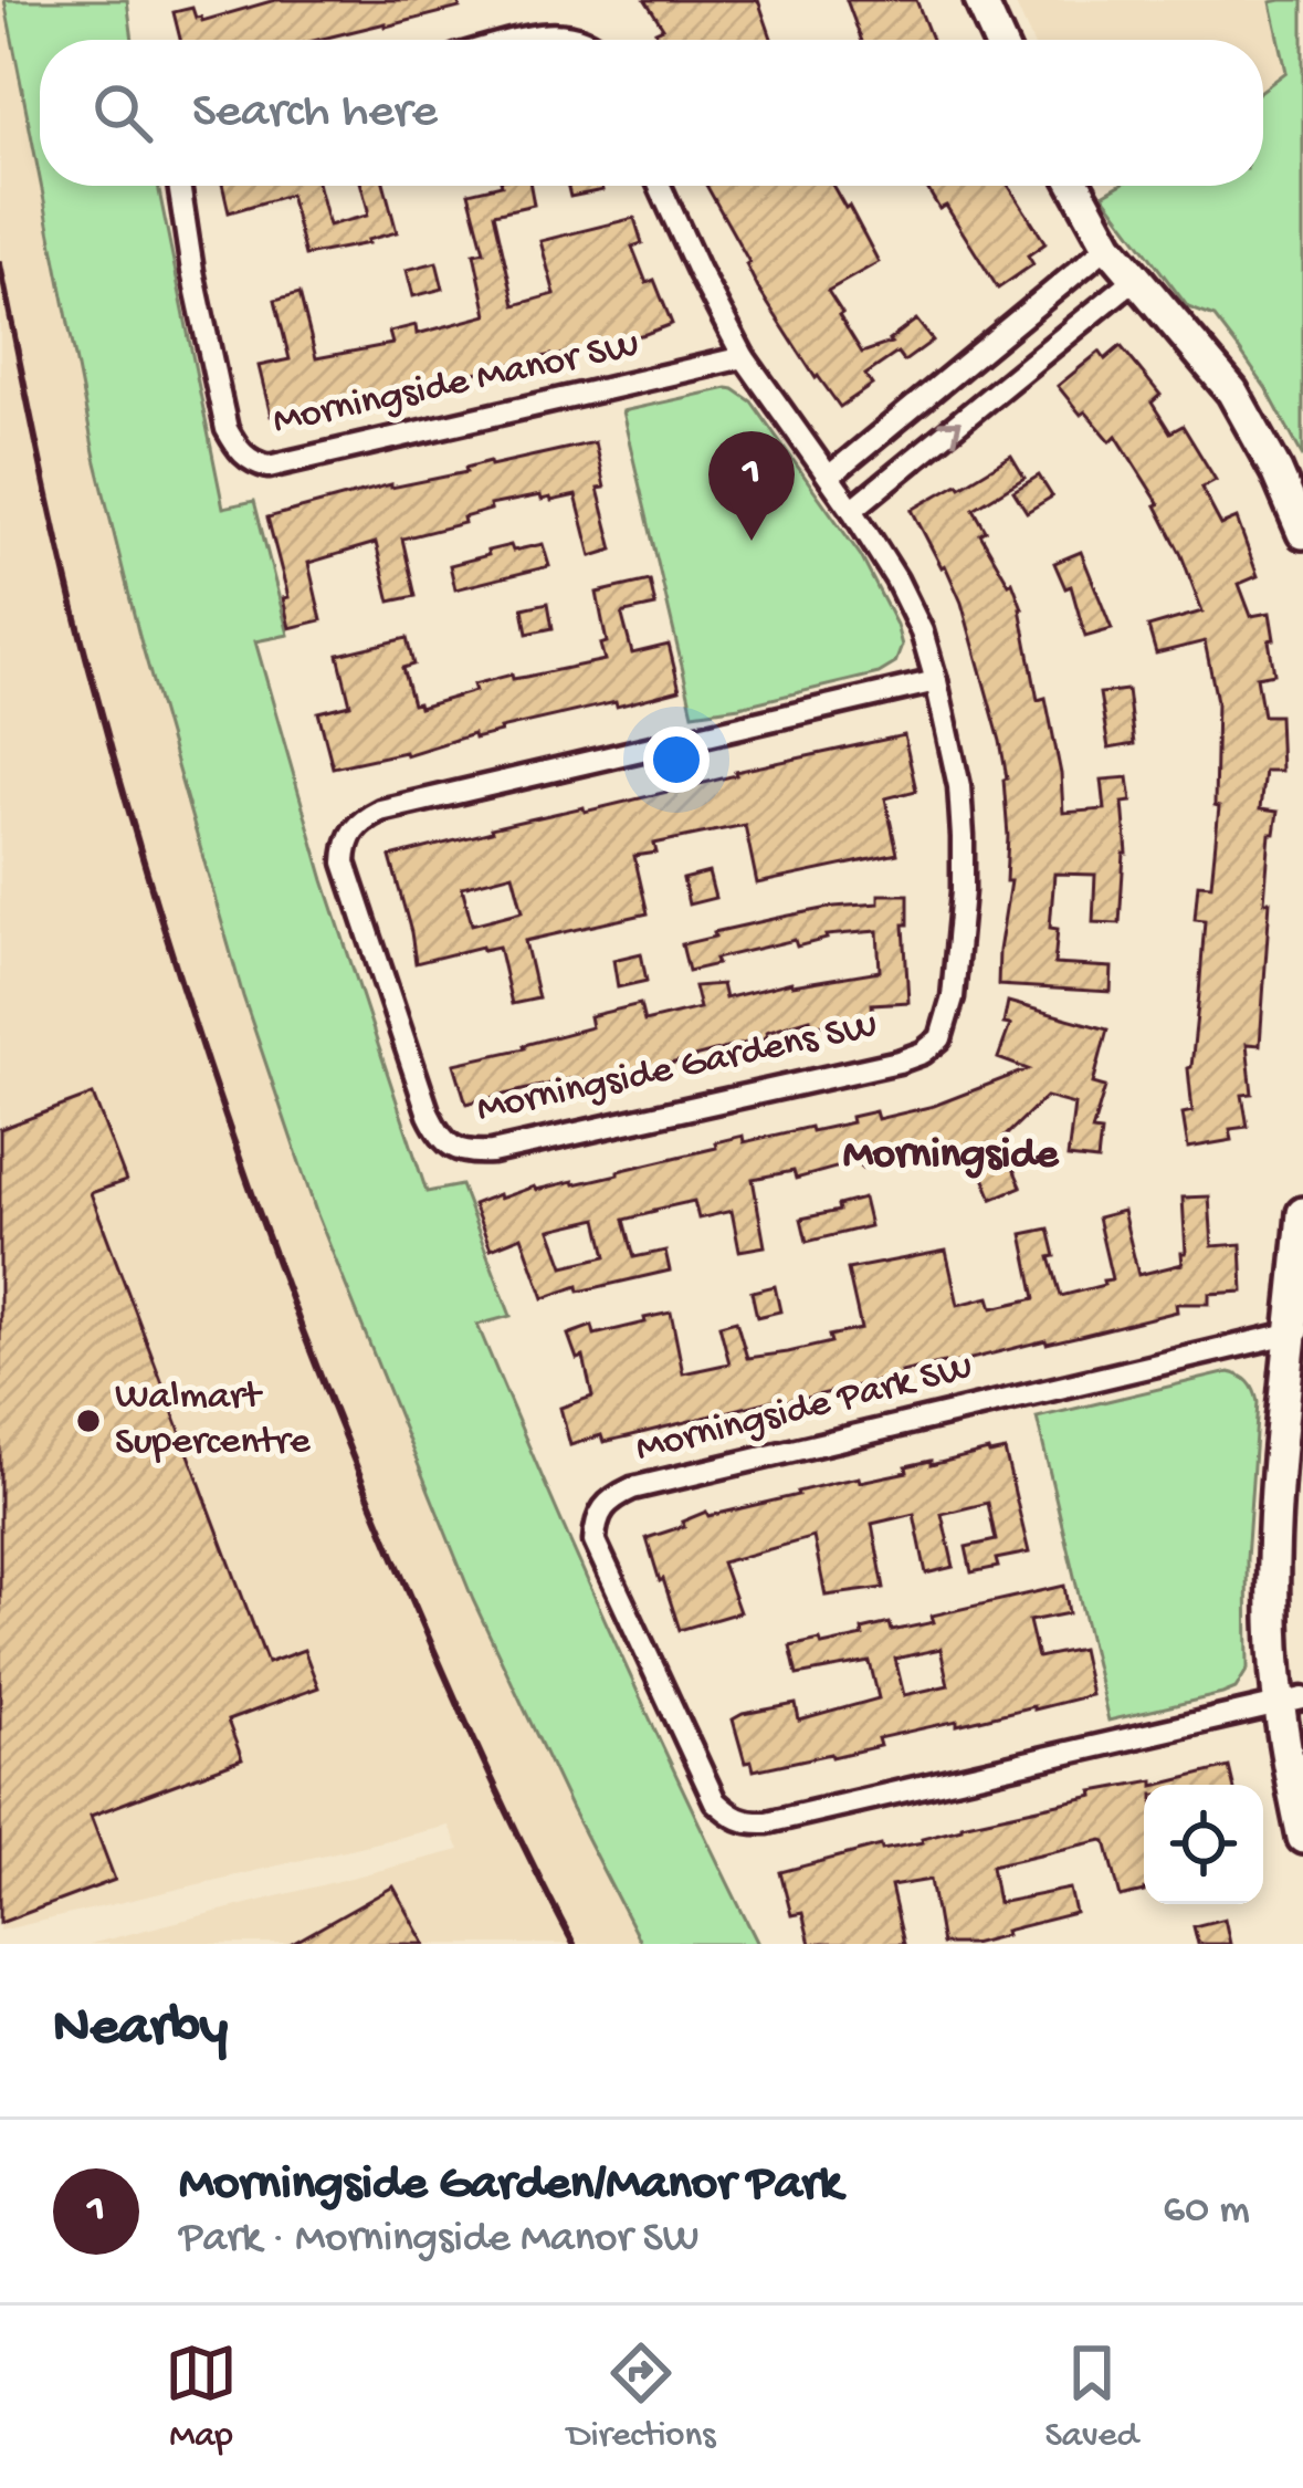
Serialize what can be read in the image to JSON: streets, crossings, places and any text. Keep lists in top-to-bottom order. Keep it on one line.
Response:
{"streets":{"street":["Morningside Manor SW","Morningside Gardens SW","Morningside Park SW"]},"districts":["Morningside"],"places":["Walmart Supercentre"],"page":{"search":"Search here","pins":"1","heading":"Nearby","list":[{"mark":"1","name":"Morningside Garden/Manor Park","note":"Park · Morningside Manor SW","value":"60 m"}],"nav":["Map","Directions","Saved"]}}
